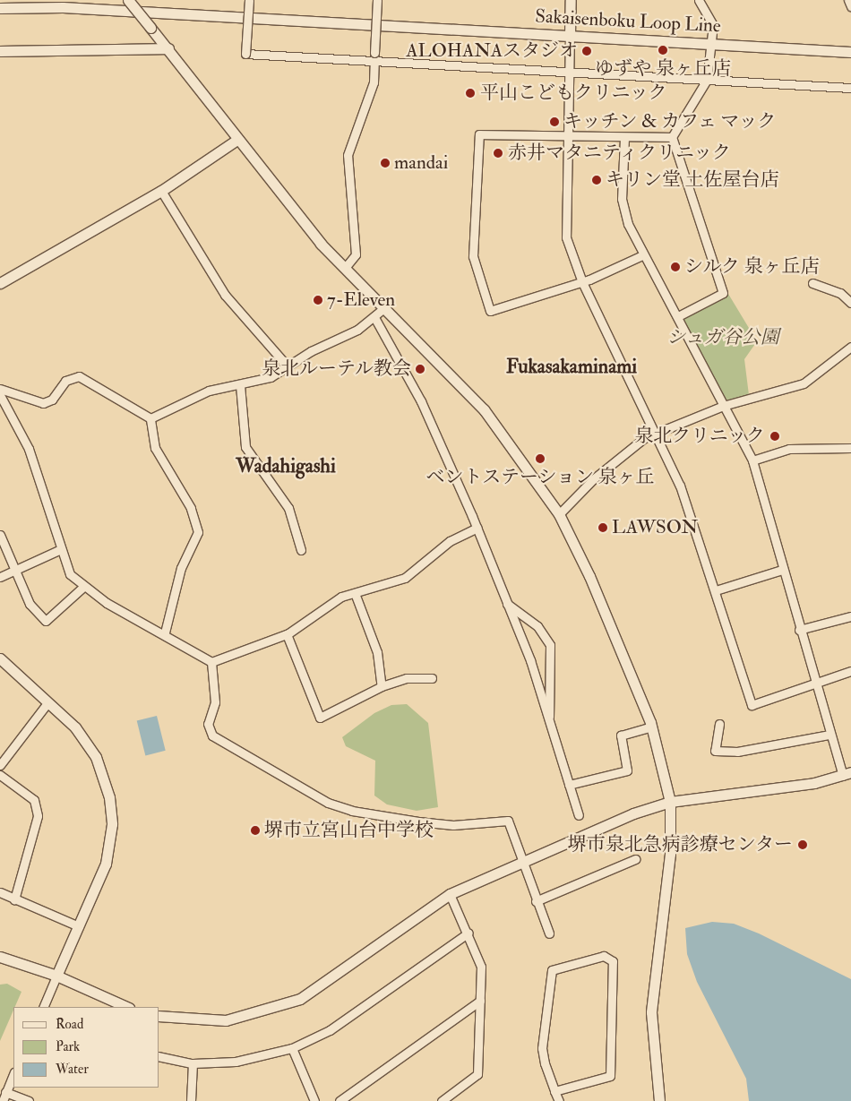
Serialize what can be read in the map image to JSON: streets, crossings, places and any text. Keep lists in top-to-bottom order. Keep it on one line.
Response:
{"streets":{"street":["Sakaisenboku Loop Line"]},"districts":["Fukasakaminami","Wadahigashi"],"parks":["シュガ谷公園"],"places":["ゆずや 泉ヶ丘店","ALOHANAスタジオ","平山こどもクリニック","キッチン & カフェ マック","赤井マタニティクリニック","mandai","キリン堂 土佐屋台店","シルク 泉ヶ丘店","7-Eleven","泉北ルーテル教会","泉北クリニック","ベントステーション 泉ヶ丘","LAWSON","堺市立宮山台中学校","堺市泉北急病診療センター"],"legend":["Road","Park","Water"]}
